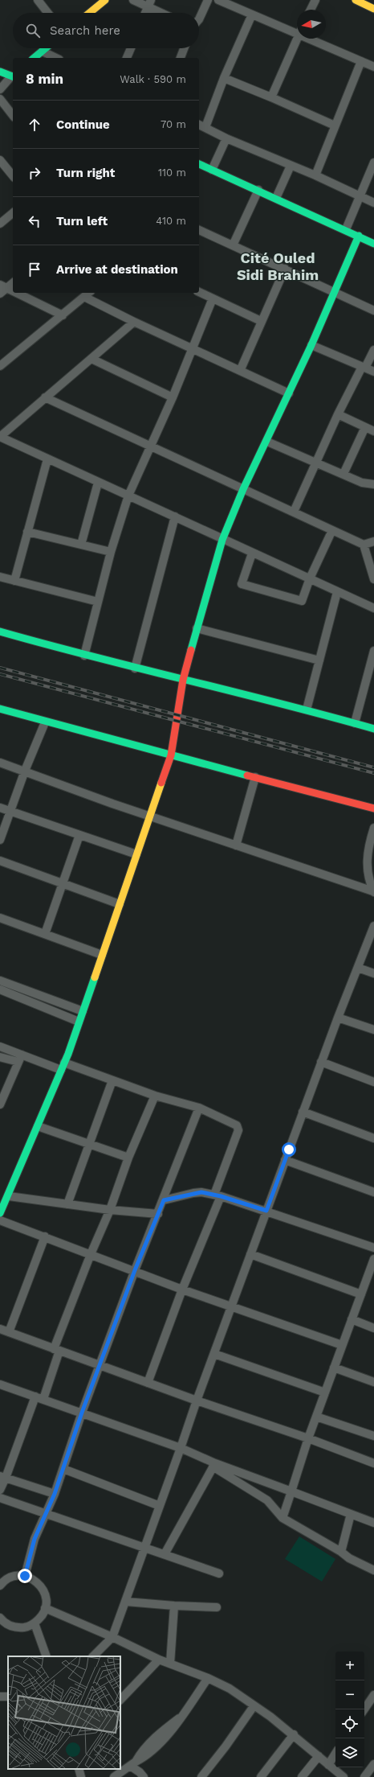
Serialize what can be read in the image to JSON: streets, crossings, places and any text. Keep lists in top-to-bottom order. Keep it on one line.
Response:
{"districts":["Cité Ouled Sidi Brahim"],"north":"left","page":{"search":"Search here","heading":["8 min","Walk · 590 m"],"list":[["Continue","70 m"],["Turn right","110 m"],["Turn left","410 m"],"Arrive at destination"],"map_buttons":["+","−"]}}
